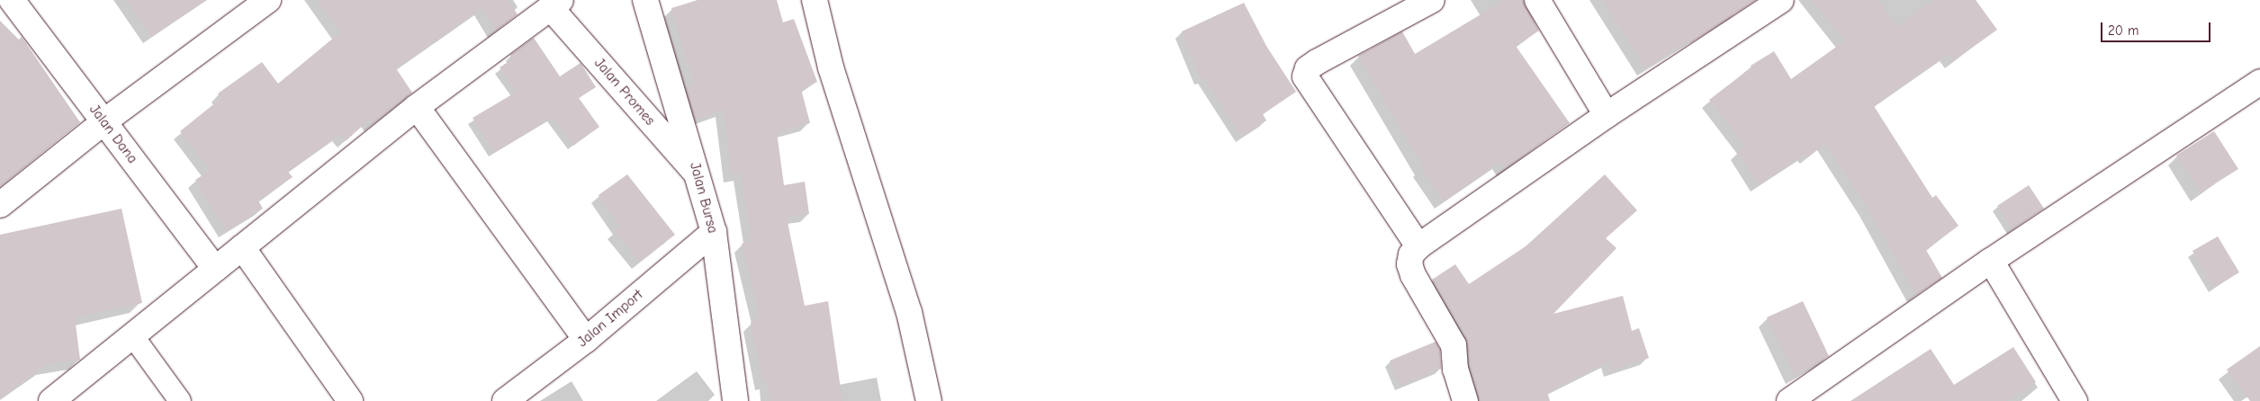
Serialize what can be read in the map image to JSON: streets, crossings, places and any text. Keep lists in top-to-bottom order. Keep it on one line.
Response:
{"streets":{"street":["Jalan Promes","Jalan Dana","Jalan Bursa","Jalan Import"]},"crossings":[["Jalan Promes","Jalan Bursa"],["Jalan Bursa","Jalan Import"]],"scale_bar":"20 m"}
